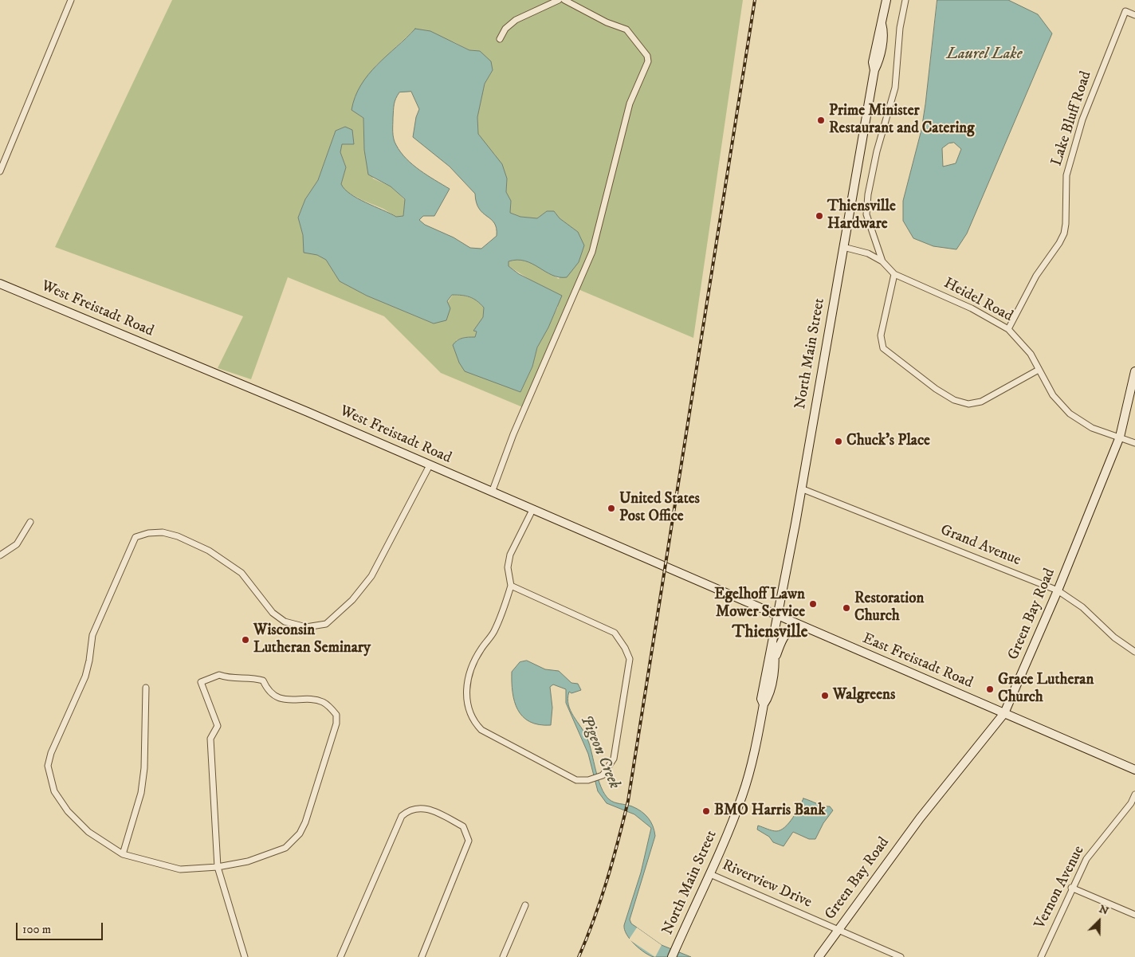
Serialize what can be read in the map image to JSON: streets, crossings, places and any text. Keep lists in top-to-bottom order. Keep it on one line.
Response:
{"streets":{"street":["Lake Bluff Road","Heidel Road","West Freistadt Road","North Main Street","Grand Avenue","Green Bay Road","East Freistadt Road","Riverview Drive","Vernon Avenue"]},"crossings":[["Lake Bluff Road","Heidel Road"],["Heidel Road","North Main Street"],["Heidel Road","Green Bay Road"],["West Freistadt Road","North Main Street"],["West Freistadt Road","East Freistadt Road"],["North Main Street","Grand Avenue"],["North Main Street","East Freistadt Road"],["North Main Street","Riverview Drive"],["Grand Avenue","Green Bay Road"],["Green Bay Road","East Freistadt Road"],["Green Bay Road","Riverview Drive"]],"districts":["Thiensville"],"water":["Laurel Lake","Pigeon Creek"],"places":["Prime Minister Restaurant and Catering","Thiensville Hardware","Chuck's Place","United States Post Office","Egelhoff Lawn Mower Service","Restoration Church","Wisconsin Lutheran Seminary","Grace Lutheran Church","Walgreens","BMO Harris Bank"],"scale_bar":"100 m","north":"top right"}
